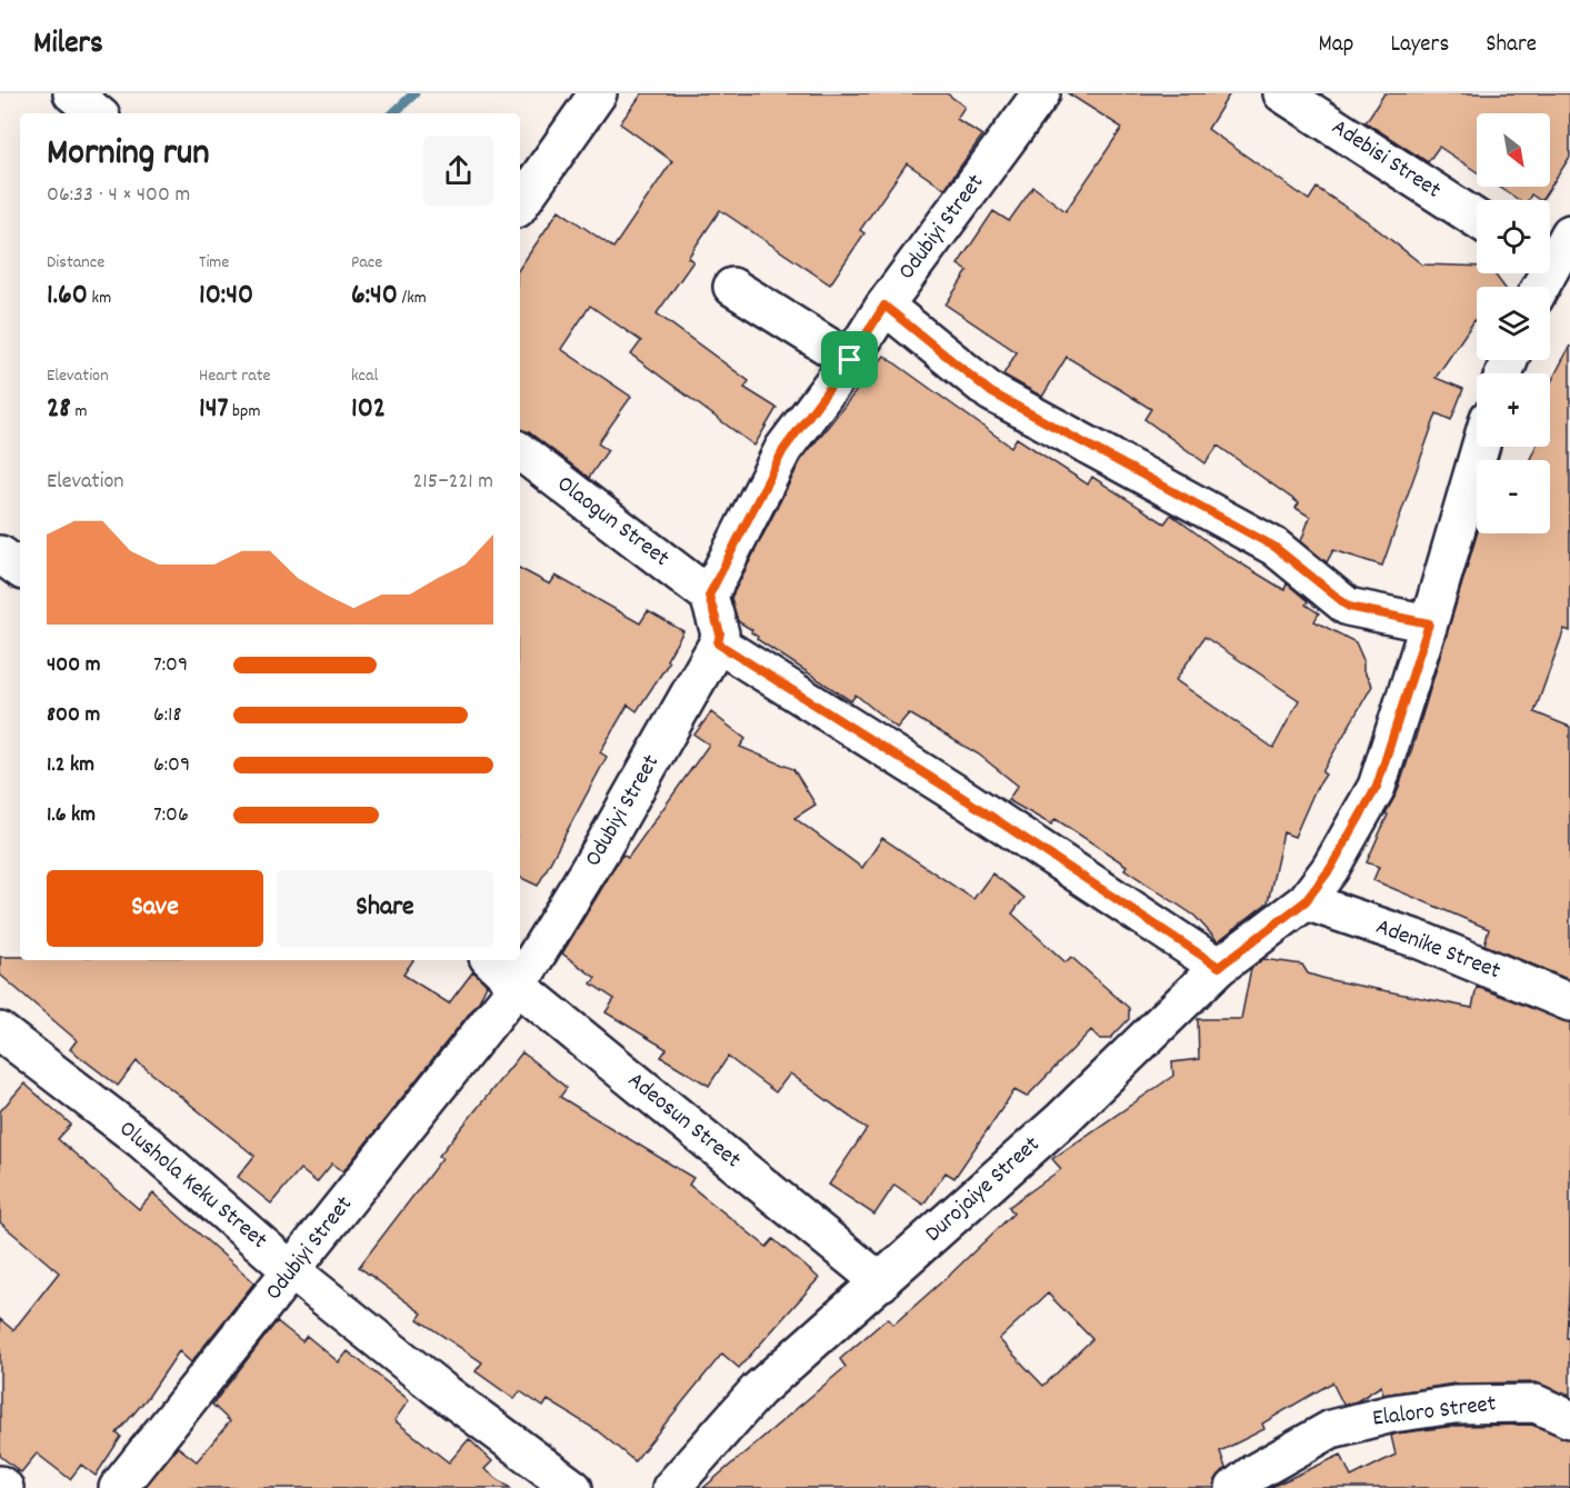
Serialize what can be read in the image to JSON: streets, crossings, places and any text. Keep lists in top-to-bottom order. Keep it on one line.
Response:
{"streets":{"street":["Adebisi Street","Odubiyi Street","Olaogun Street","Adenike Street","Adeosun Street","Olushola Keku Street","Durojaiye Street","Elaloro Street"]},"crossings":[["Odubiyi Street","Olaogun Street"],["Odubiyi Street","Adeosun Street"],["Odubiyi Street","Olushola Keku Street"],["Adenike Street","Durojaiye Street"],["Adeosun Street","Durojaiye Street"]],"north":"bottom right","page":{"header":"Milers","nav":["Map","Layers","Share"],"map_buttons":["+","−"],"heading":["Morning run","06:33 · 4 × 400 m"],"stats":[["Distance","1.60 km"],["Time","10:40"],["Pace","6:40 /km"],["Elevation","28 m"],["Heart rate","147 bpm"],["kcal","102"]],"chart":["Elevation","215–221 m"],"list":[{"name":"400 m","note":"7:09"},{"name":"800 m","note":"6:18"},{"name":"1.2 km","note":"6:09"},{"name":"1.6 km","note":"7:06"}],"buttons":["Save","Share"]}}
